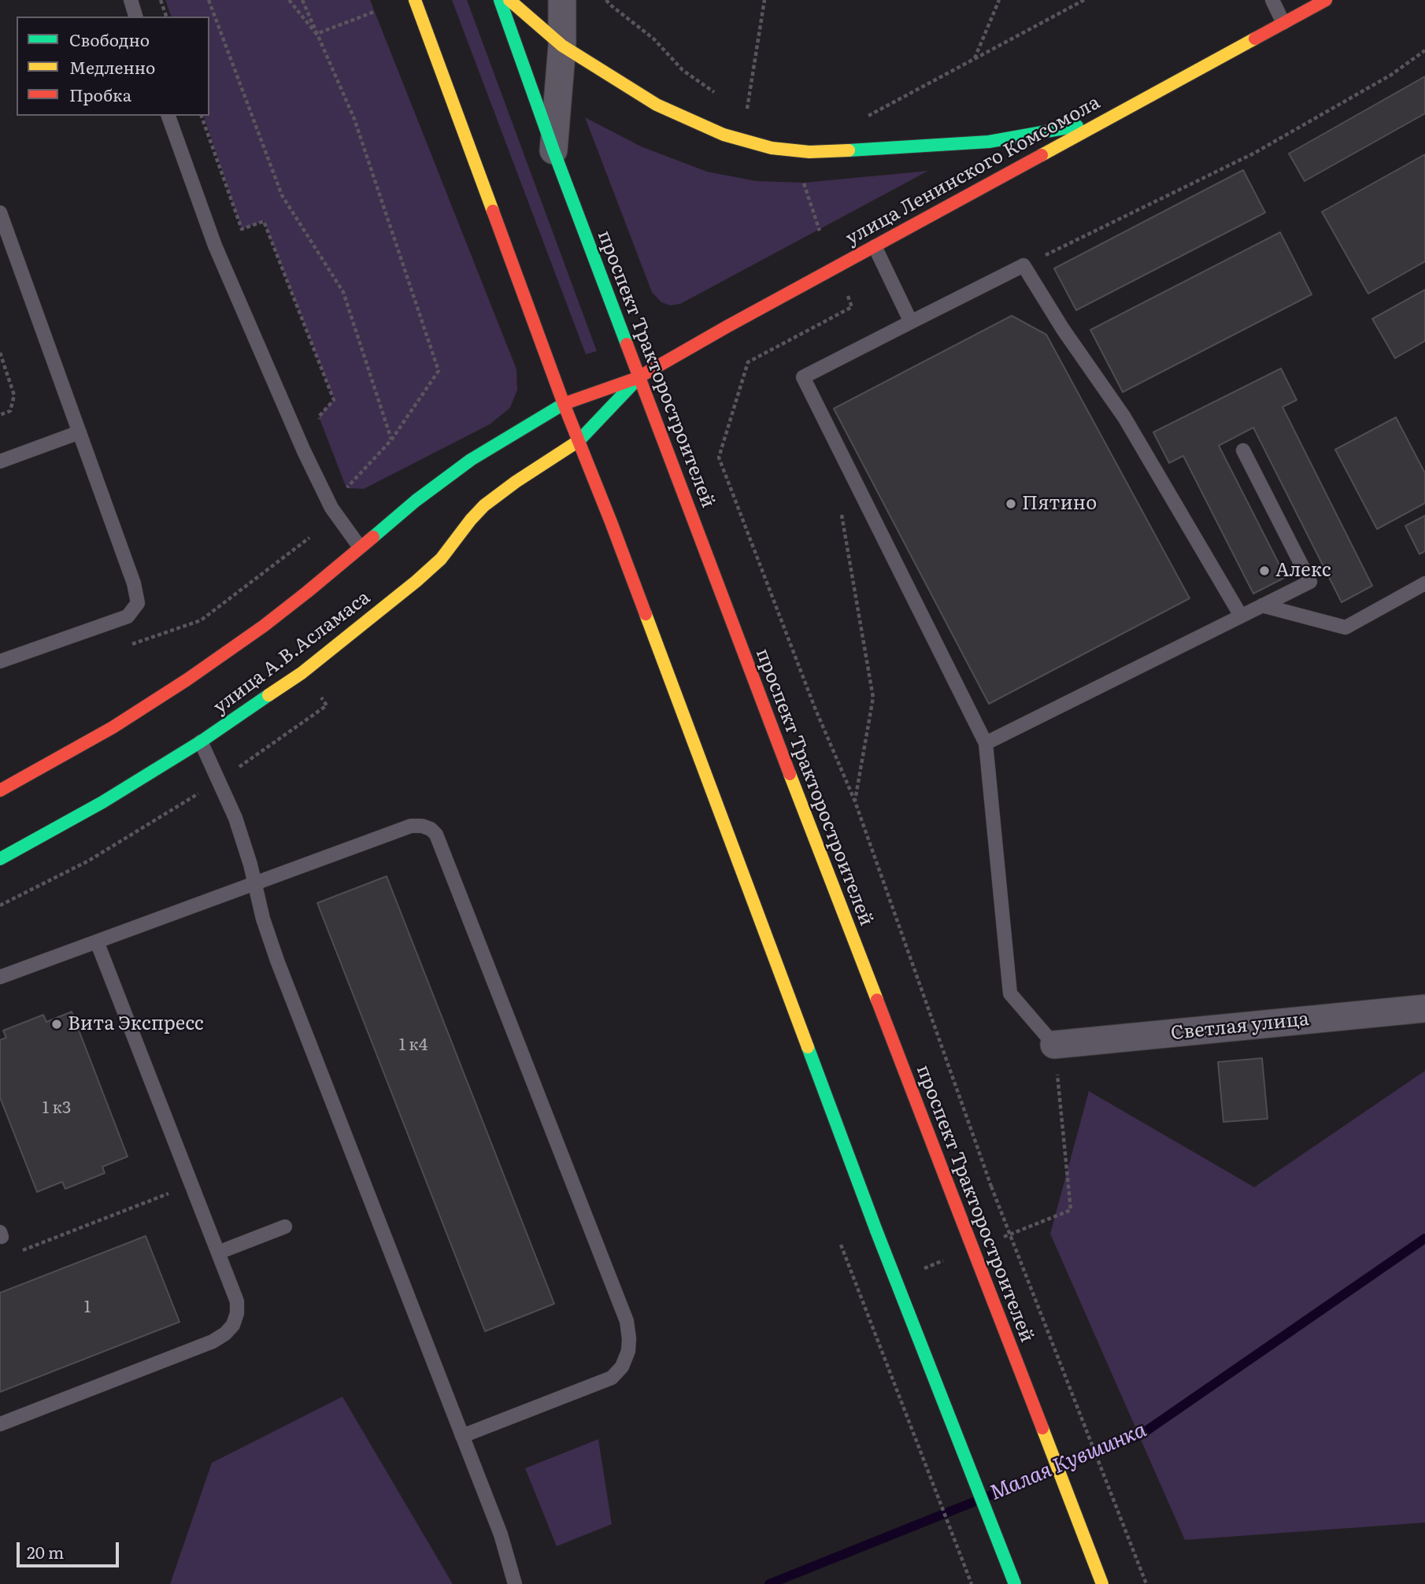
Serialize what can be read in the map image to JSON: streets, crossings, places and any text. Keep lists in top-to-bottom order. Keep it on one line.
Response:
{"streets":{"main road":["улица Ленинского Комсомола","проспект Тракторостроителей","улица А.В.Асламаса"],"street":["Светлая улица"]},"crossings":[["улица Ленинского Комсомола","проспект Тракторостроителей"],["улица Ленинского Комсомола","улица А.В.Асламаса"],["проспект Тракторостроителей","улица А.В.Асламаса"]],"water":["Малая Кувшинка"],"places":["Пятино","Алекс","Вита Экспресс"],"house_numbers":["1 к4","1 к3","1"],"legend":["Свободно","Медленно","Пробка"],"scale_bar":"20 m"}
